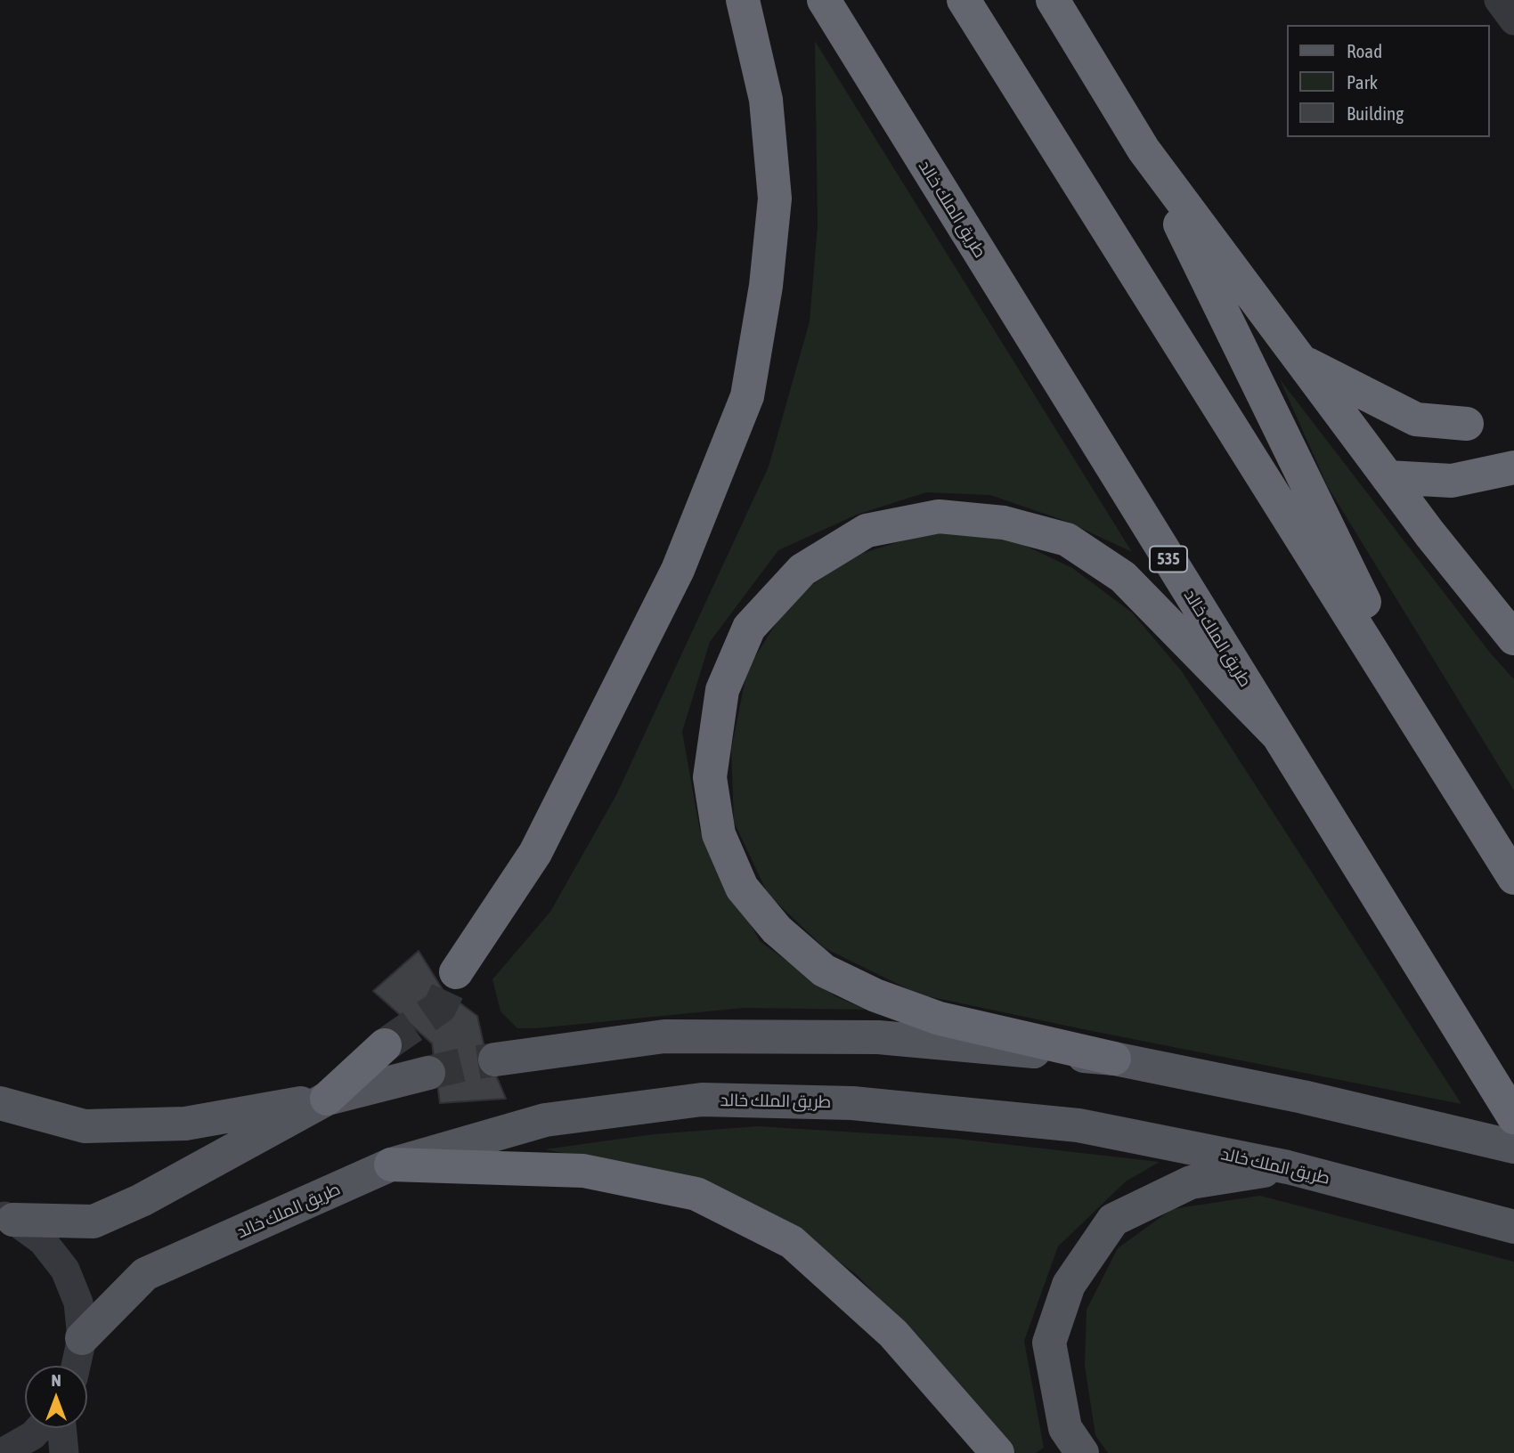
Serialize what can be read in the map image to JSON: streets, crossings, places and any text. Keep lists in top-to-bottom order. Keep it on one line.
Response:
{"streets":{"highway":["طريق الملك خالد","535"]},"legend":["Road","Park","Building"],"north":"top"}
